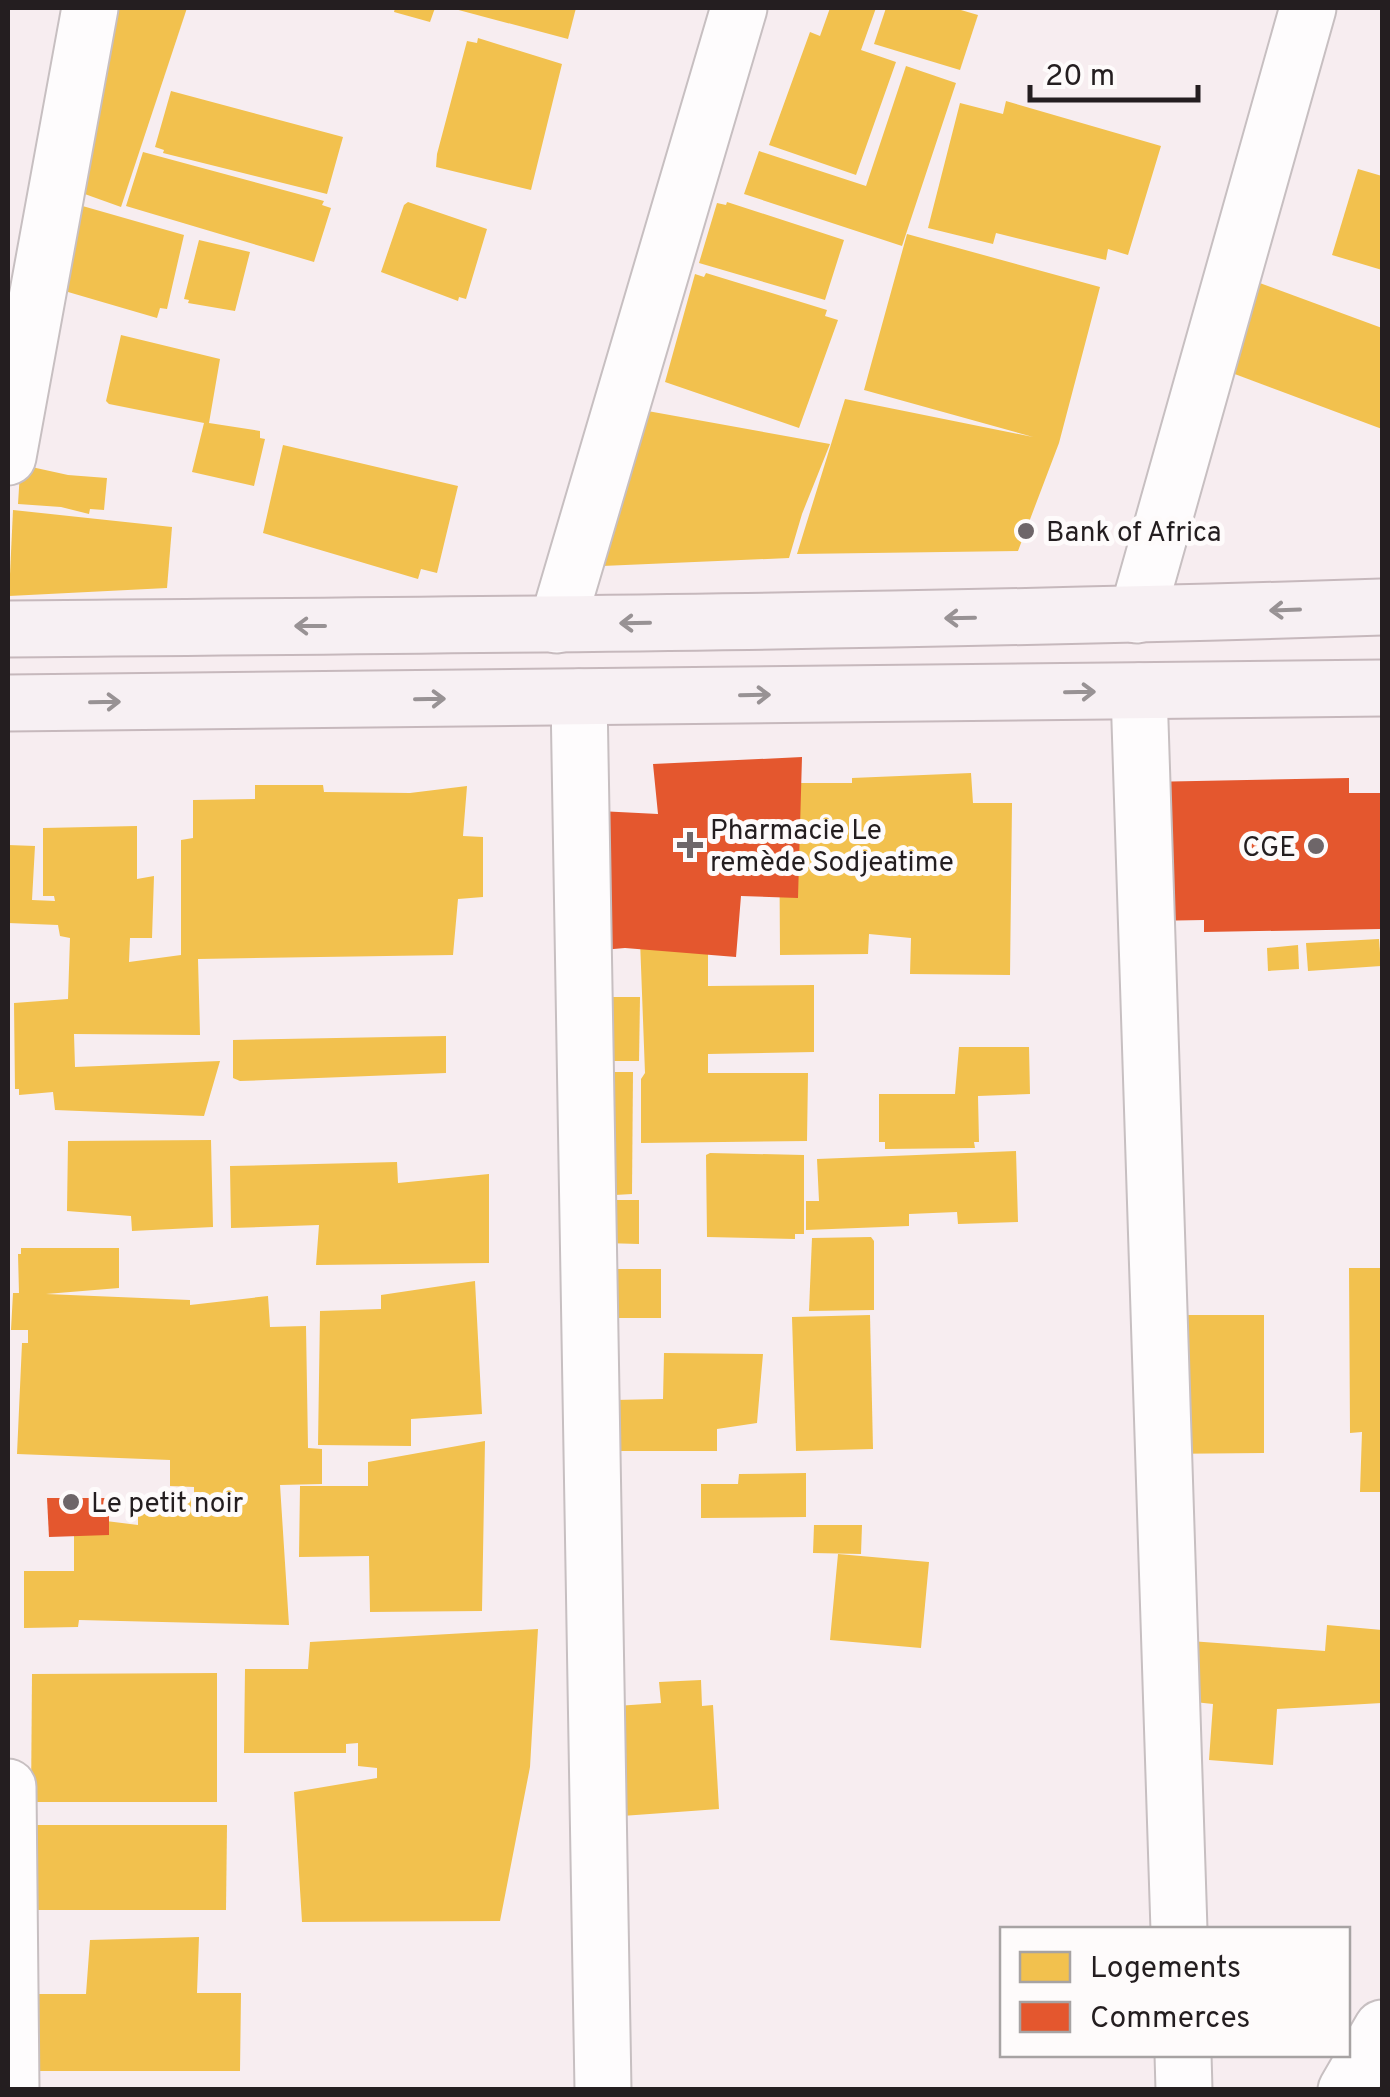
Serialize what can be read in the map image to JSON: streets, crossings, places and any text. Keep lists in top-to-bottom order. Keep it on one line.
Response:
{"places":{"other":["Bank of Africa","CGE","Le petit noir"],"health":["Pharmacie Le remède Sodjeatime"]},"legend":["Logements","Commerces"],"scale_bar":"20 m"}
